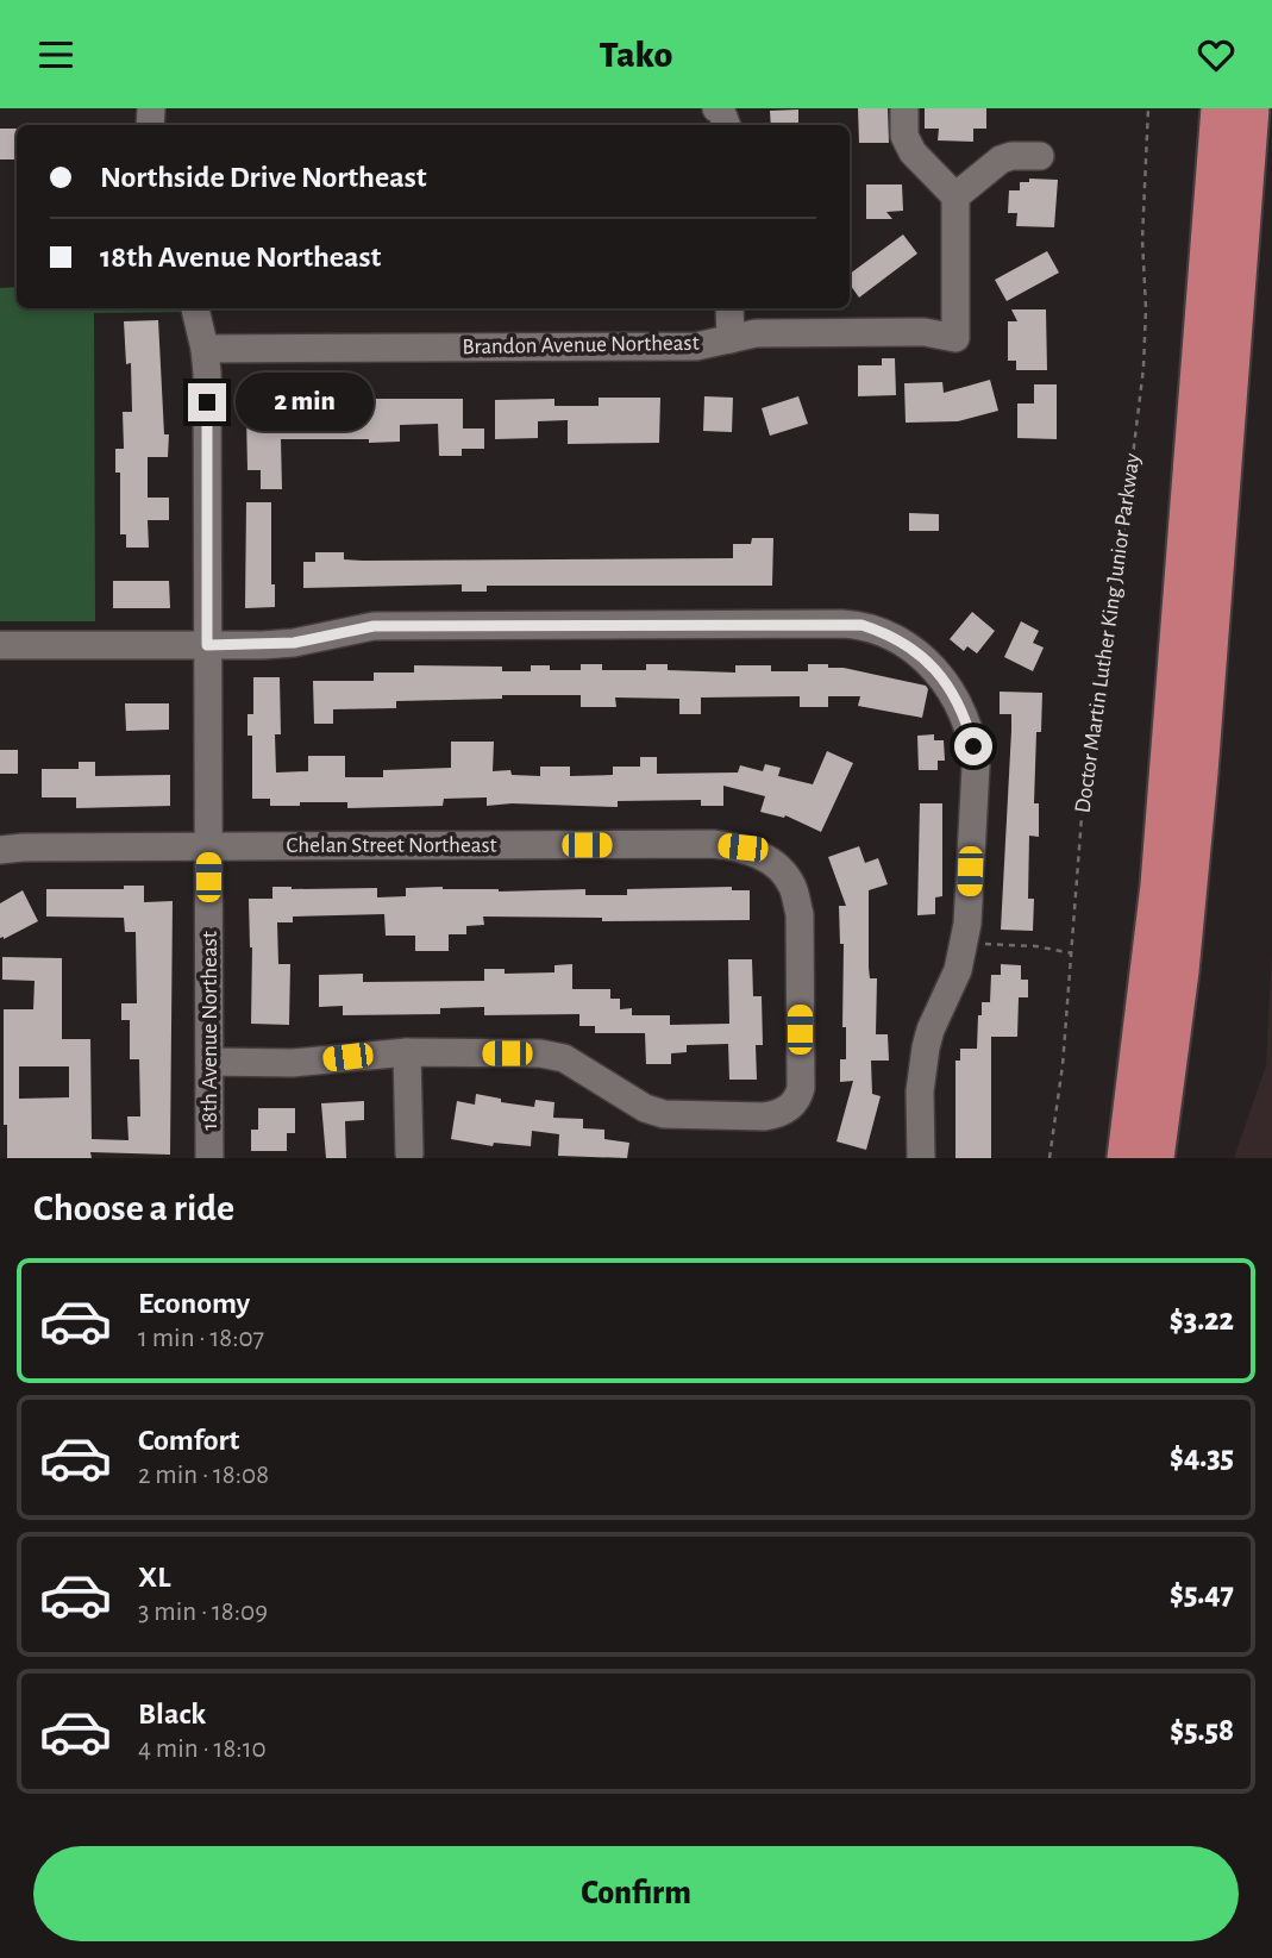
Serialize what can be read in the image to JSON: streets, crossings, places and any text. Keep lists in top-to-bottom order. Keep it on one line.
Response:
{"streets":{"street":["Brandon Avenue Northeast","Chelan Street Northeast","18th Avenue Northeast"],"path":["Doctor Martin Luther King Junior Parkway"]},"crossings":[["Brandon Avenue Northeast","18th Avenue Northeast"],["Chelan Street Northeast","18th Avenue Northeast"]],"page":{"header":"Tako","banner":["Northside Drive Northeast","18th Avenue Northeast"],"bubble":"2 min","heading":"Choose a ride","list":[{"name":"Economy","note":"1 min · 18:07","value":"$3.22"},{"name":"Comfort","note":"2 min · 18:08","value":"$4.35"},{"name":"XL","note":"3 min · 18:09","value":"$5.47"},{"name":"Black","note":"4 min · 18:10","value":"$5.58"}],"buttons":"Confirm"}}
